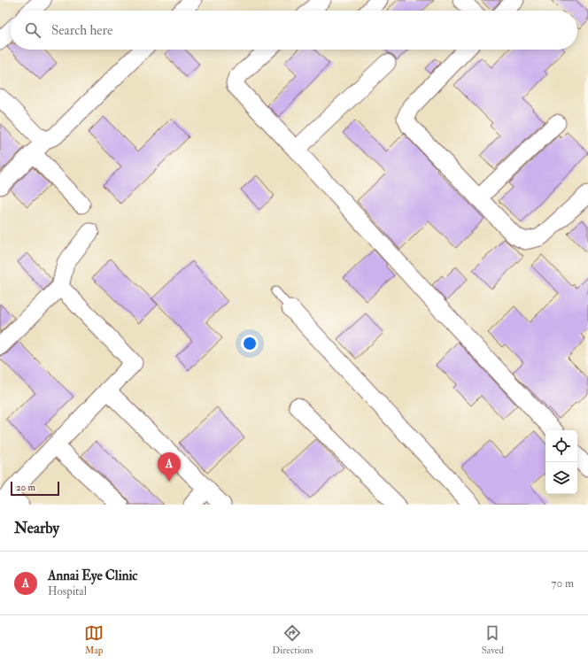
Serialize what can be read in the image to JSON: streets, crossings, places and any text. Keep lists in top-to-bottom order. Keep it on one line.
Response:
{"scale_bar":"20 m","page":{"search":"Search here","pins":"A","scale":"20 m","heading":"Nearby","list":[{"mark":"A","name":"Annai Eye Clinic","note":"Hospital","value":"70 m"}],"nav":["Map","Directions","Saved"]}}
